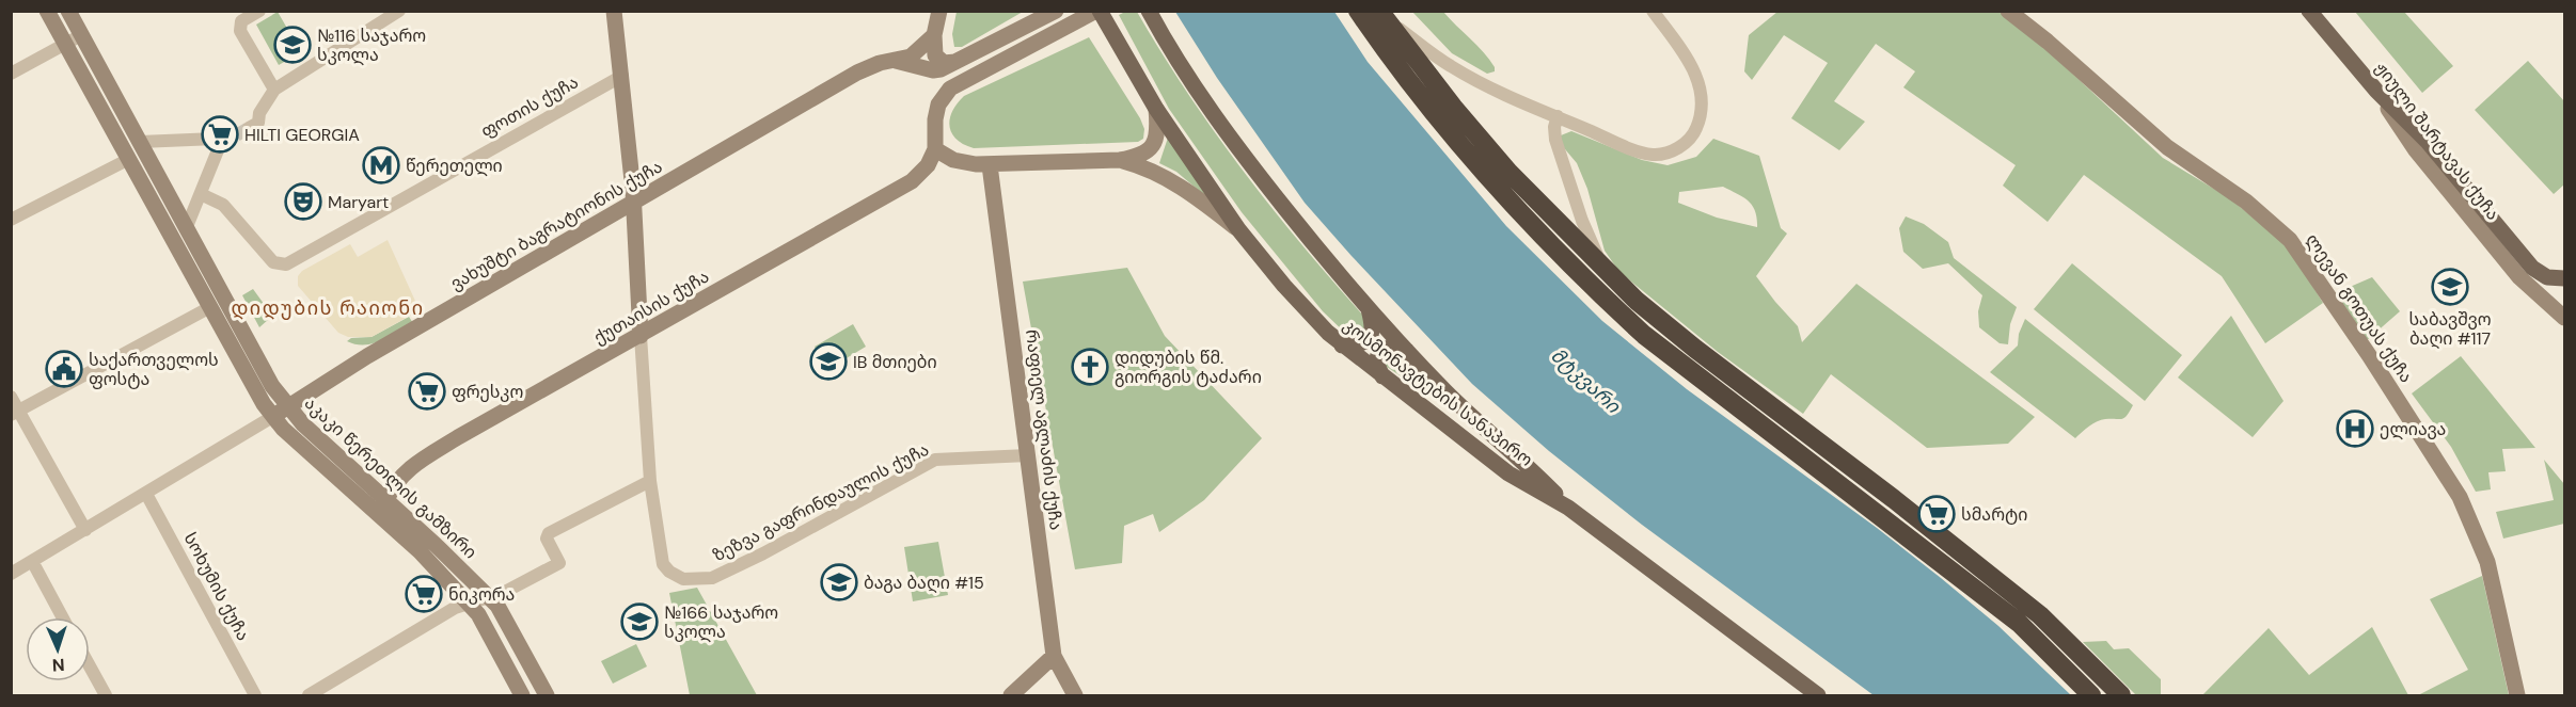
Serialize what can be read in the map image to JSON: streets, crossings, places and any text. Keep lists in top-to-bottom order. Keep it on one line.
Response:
{"streets":{"main road":["ჟიული შარტავას ქუჩა","ვახუშტი ბაგრატიონის ქუჩა","ქუთაისის ქუჩა","ლევან გოთუას ქუჩა","კოსმონავტების სანაპირო","რაფიელ აგლაძის ქუჩა","აკაკი წერეთლის გამზირი"],"street":["ფოთის ქუჩა","ზეზვა გაფრინდაულის ქუჩა","სოხუმის ქუჩა"]},"crossings":[["ვახუშტი ბაგრატიონის ქუჩა","აკაკი წერეთლის გამზირი"],["ვახუშტი ბაგრატიონის ქუჩა","სოხუმის ქუჩა"],["ქუთაისის ქუჩა","აკაკი წერეთლის გამზირი"],["რაფიელ აგლაძის ქუჩა","ზეზვა გაფრინდაულის ქუჩა"]],"districts":["დიდუბის რაიონი"],"water":["მტკვარი"],"places":{"school or university":["№116 საჯარო სკოლა","საბავშვო ბაღი #117","IB მთიები","ბაგა ბაღი #15","№166 საჯარო სკოლა"],"supermarket":["HILTI GEORGIA","ფრესკო","სმარტი","ნიკორა"],"metro station":["წერეთელი"],"theatre":["Maryart"],"church":["დიდუბის წმ. გიორგის ტაძარი"],"public building":["საქართველოს ფოსტა"],"hospital":["ელიავა"]},"north":"bottom"}
